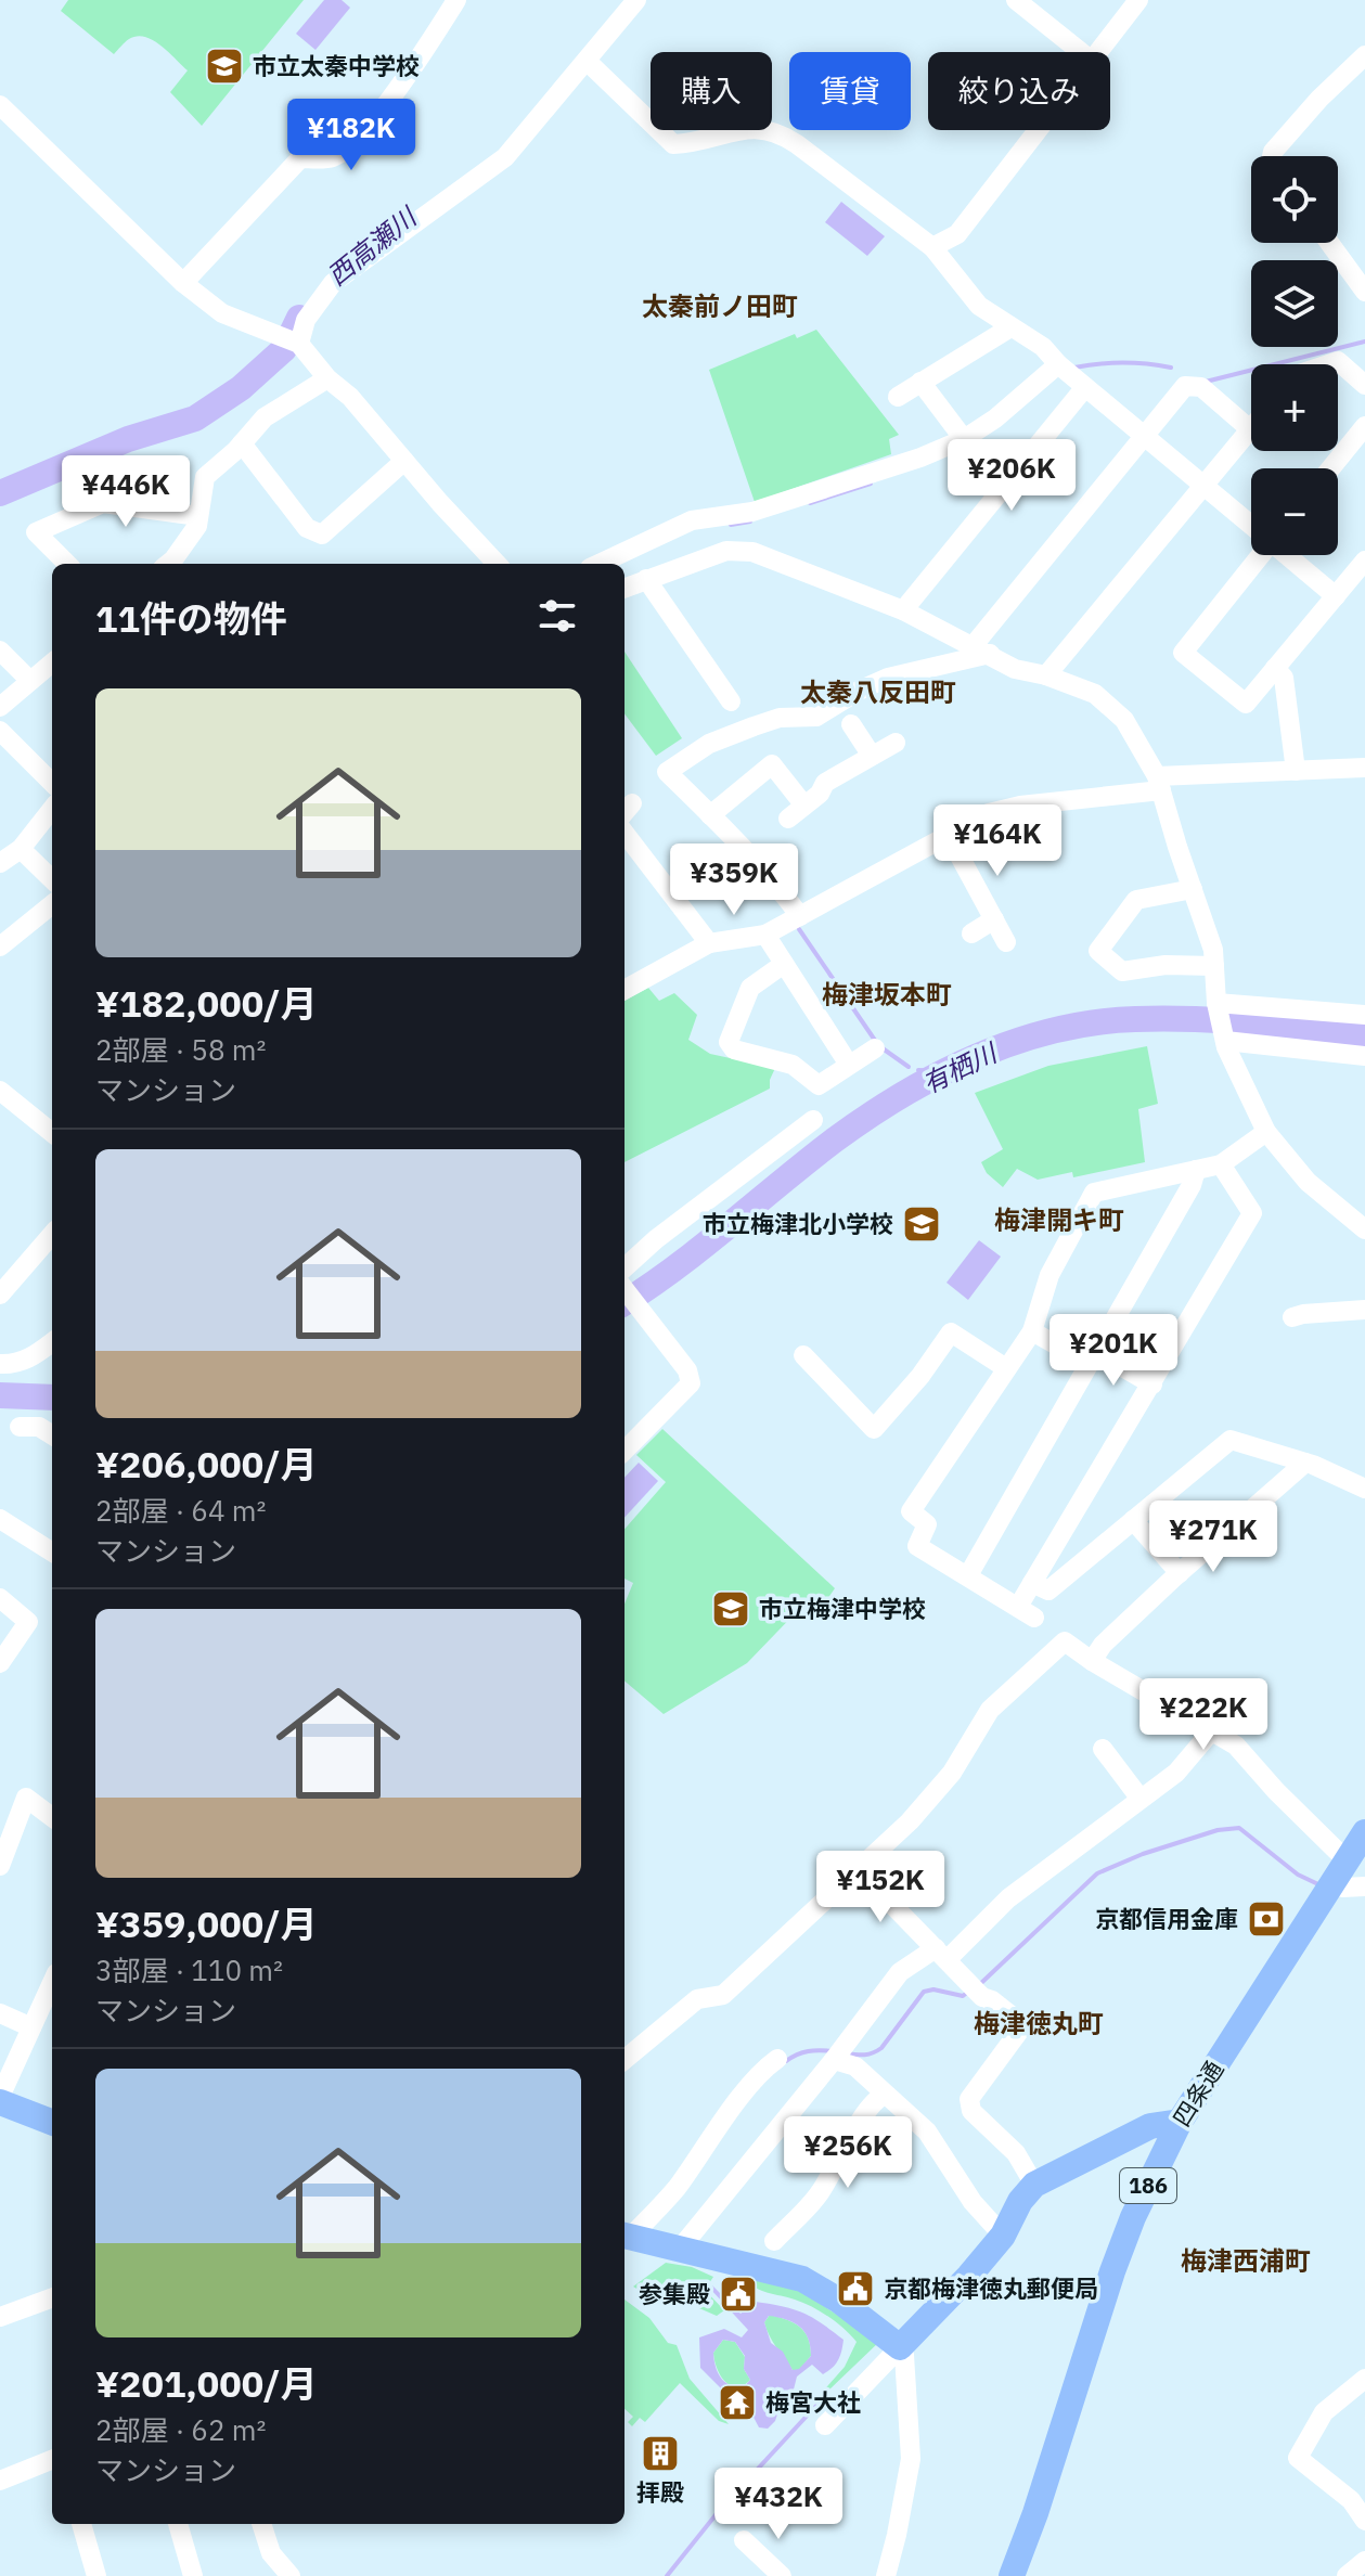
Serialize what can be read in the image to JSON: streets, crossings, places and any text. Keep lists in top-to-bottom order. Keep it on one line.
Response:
{"streets":{"main road":["四条通","186"]},"districts":["太秦前ノ田町","太秦八反田町","梅津坂本町","梅津開キ町","梅津徳丸町","梅津西浦町"],"water":["西高瀬川","有栖川"],"places":{"school or university":["市立太秦中学校","市立梅津北小学校","市立梅津中学校"],"bank":["京都信用金庫"],"public building":["京都梅津徳丸郵便局","参集殿"],"temple":["梅宮大社"],"building":["拝殿"]},"page":{"chip":["購入","賃貸","絞り込み"],"price":["¥182K","¥206K","¥446K","¥164K","¥359K","¥201K","¥271K","¥222K","¥152K","¥256K","¥432K"],"map_buttons":["+","−"],"heading":"11件の物件","list":[{"name":"¥182,000/月","note":"2部屋 · 58 m² · マンション"},{"name":"¥206,000/月","note":"2部屋 · 64 m² · マンション"},{"name":"¥359,000/月","note":"3部屋 · 110 m² · マンション"},{"name":"¥201,000/月","note":"2部屋 · 62 m² · マンション"}]}}
